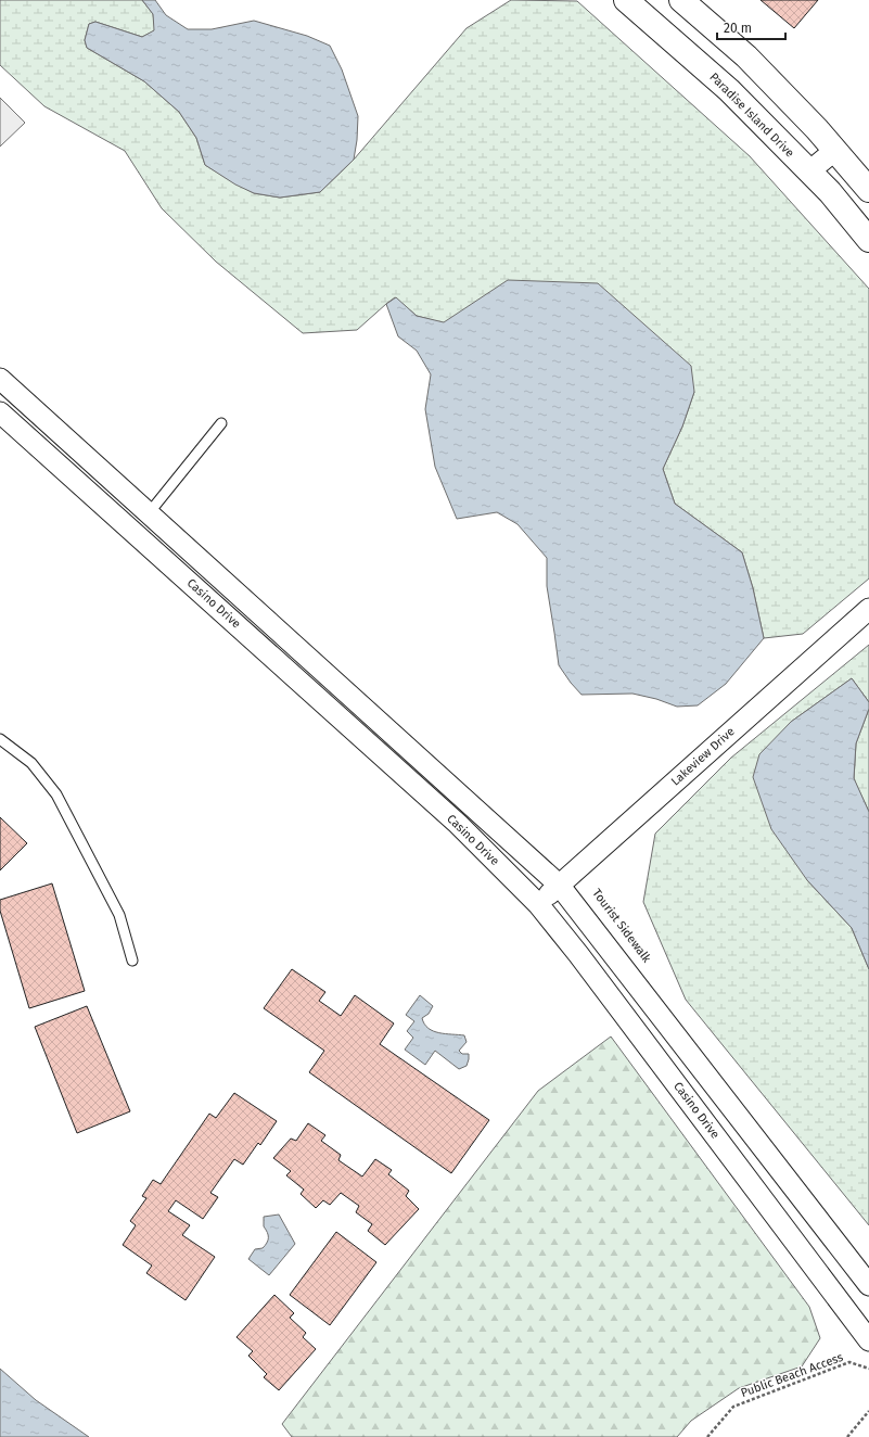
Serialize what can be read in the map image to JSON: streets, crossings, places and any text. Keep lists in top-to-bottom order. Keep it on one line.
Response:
{"streets":{"street":["Paradise Island Drive","Casino Drive","Lakeview Drive"],"path":["Public Beach Access"]},"crossings":[["Casino Drive","Lakeview Drive"]],"scale_bar":"20 m"}
